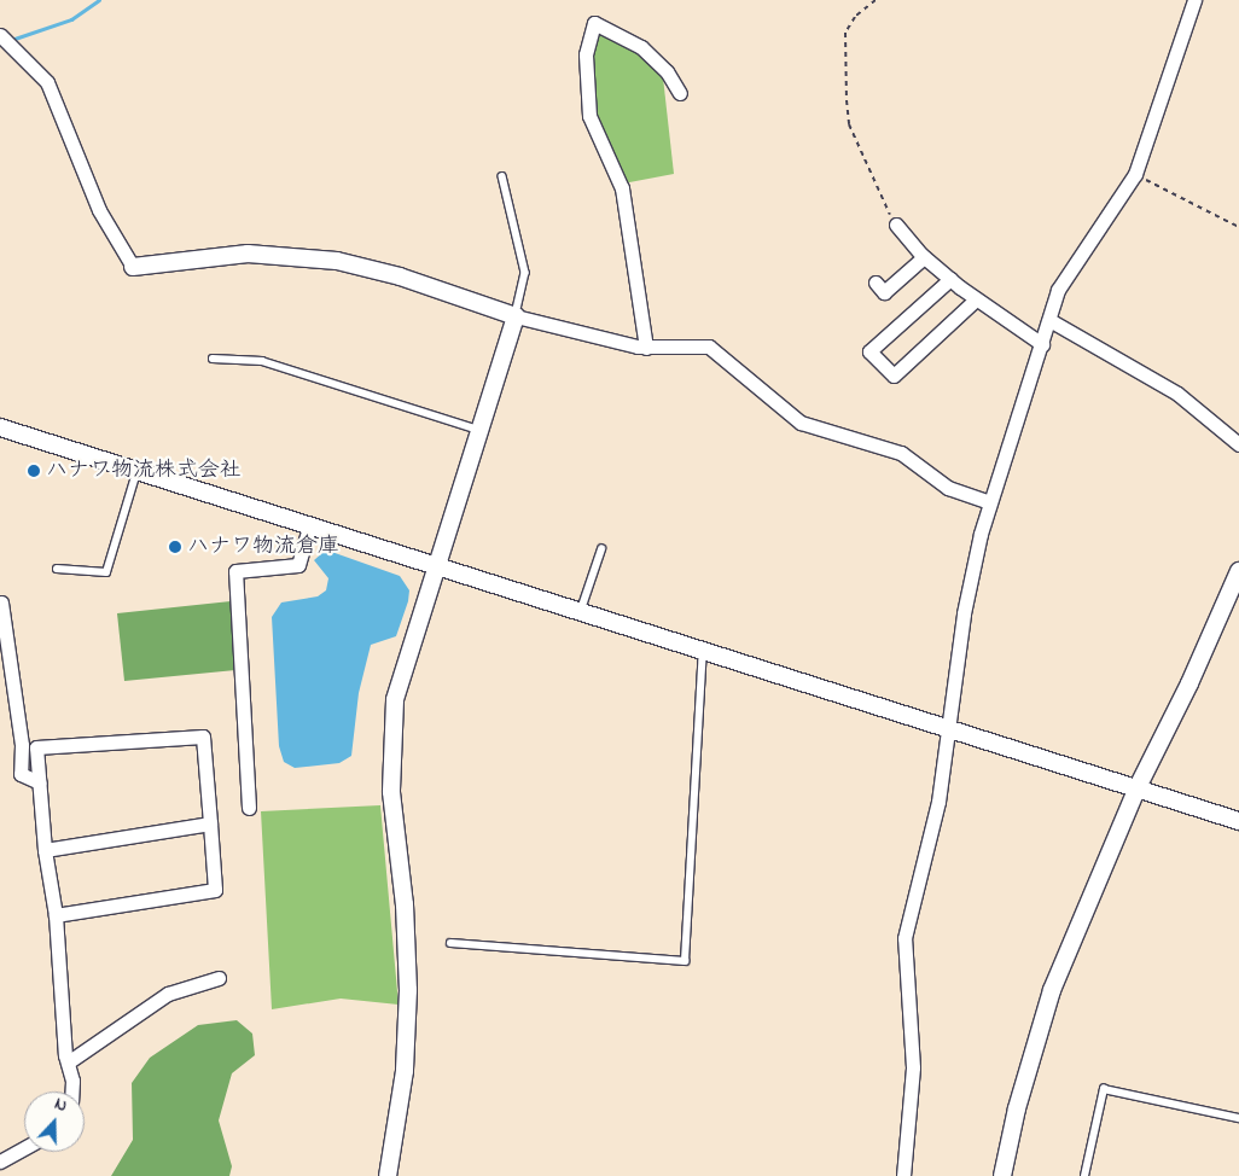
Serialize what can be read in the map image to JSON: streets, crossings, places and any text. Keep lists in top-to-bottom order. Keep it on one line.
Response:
{"places":["ハナワ物流株式会社","ハナワ物流倉庫"],"north":"top"}
